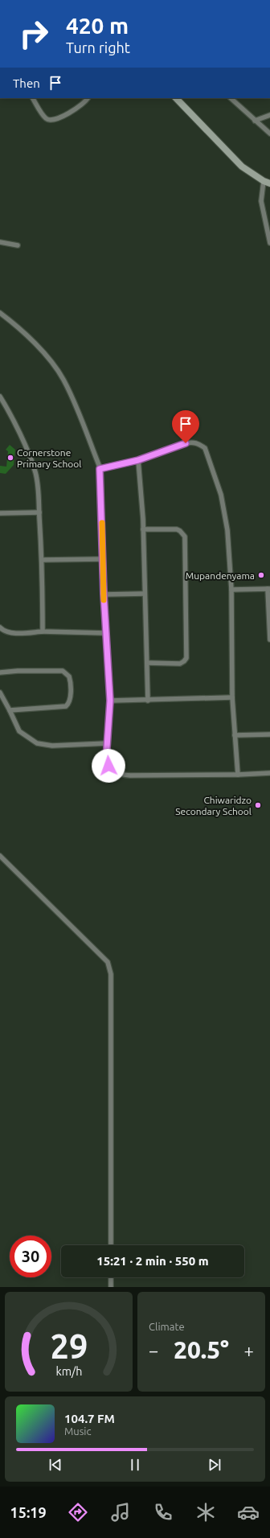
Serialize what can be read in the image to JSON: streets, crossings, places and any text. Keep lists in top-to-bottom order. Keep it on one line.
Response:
{"places":["Cornerstone Primary School","Mupandenyama","Chiwaridzo Secondary School"],"page":{"turn":["420 m","Turn right"],"then":"Then","limit":"30","trip":"15:21 · 2 min · 550 m","tile":"Climate","heat":["−","20.5°","+"],"song":["104.7 FM","Music"],"tabs":"15:19","gauge":["29","km/h"]}}
